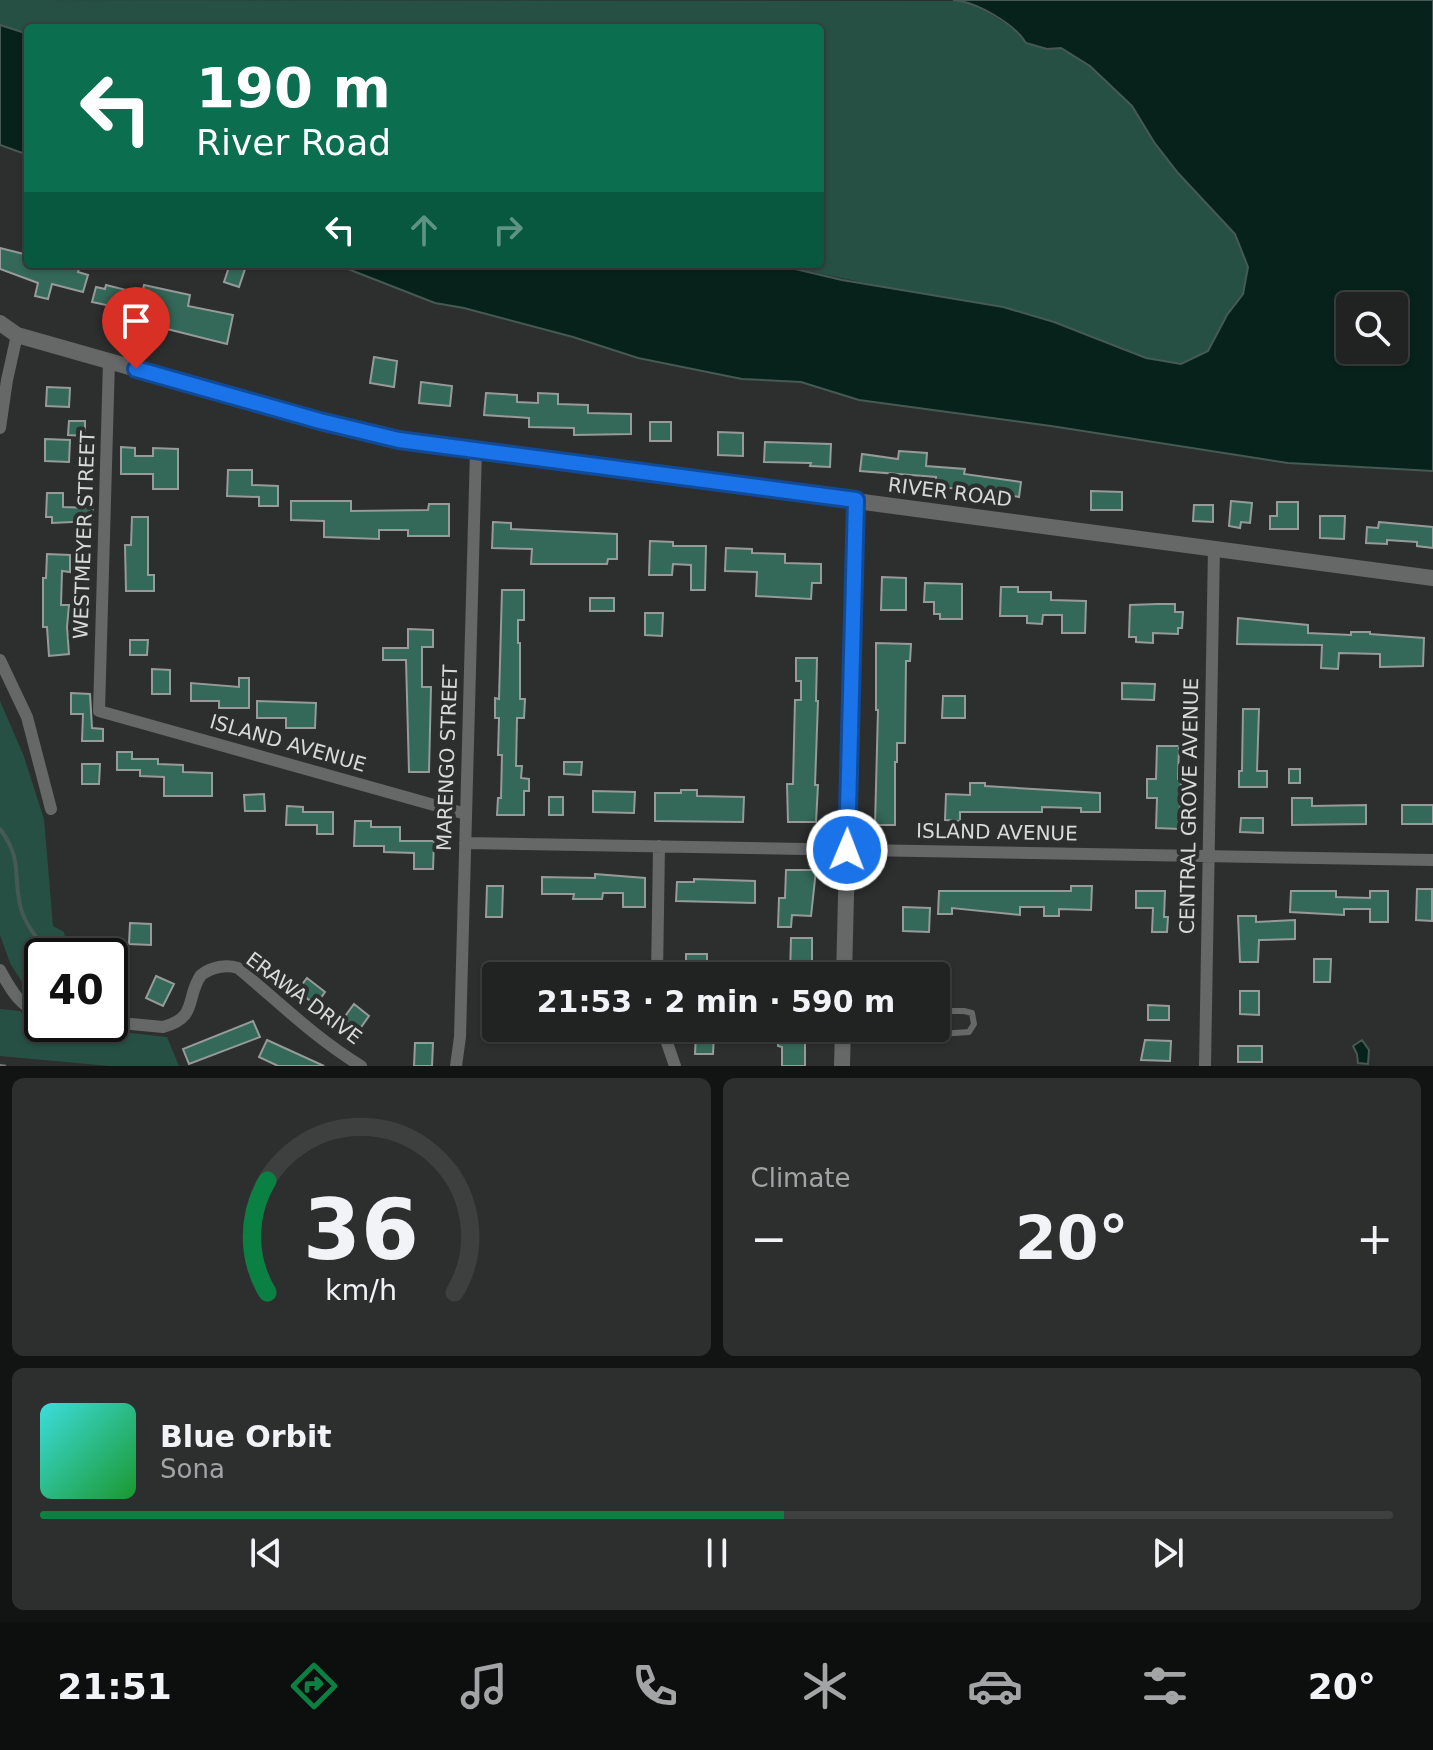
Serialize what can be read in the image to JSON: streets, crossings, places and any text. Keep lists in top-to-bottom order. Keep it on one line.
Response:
{"streets":{"street":["RIVER ROAD","WESTMEYER STREET","ISLAND AVENUE","MARENGO STREET","CENTRAL GROVE AVENUE","ERAWA DRIVE"]},"crossings":[["RIVER ROAD","WESTMEYER STREET"],["RIVER ROAD","MARENGO STREET"],["RIVER ROAD","CENTRAL GROVE AVENUE"],["WESTMEYER STREET","ISLAND AVENUE"],["ISLAND AVENUE","MARENGO STREET"],["ISLAND AVENUE","CENTRAL GROVE AVENUE"]],"page":{"turn":["190 m","River Road"],"limit":"40","trip":"21:53 · 2 min · 590 m","tile":"Climate","heat":["−","20°","+"],"song":["Blue Orbit","Sona"],"tabs":["21:51","20°"],"gauge":["36","km/h"]}}
